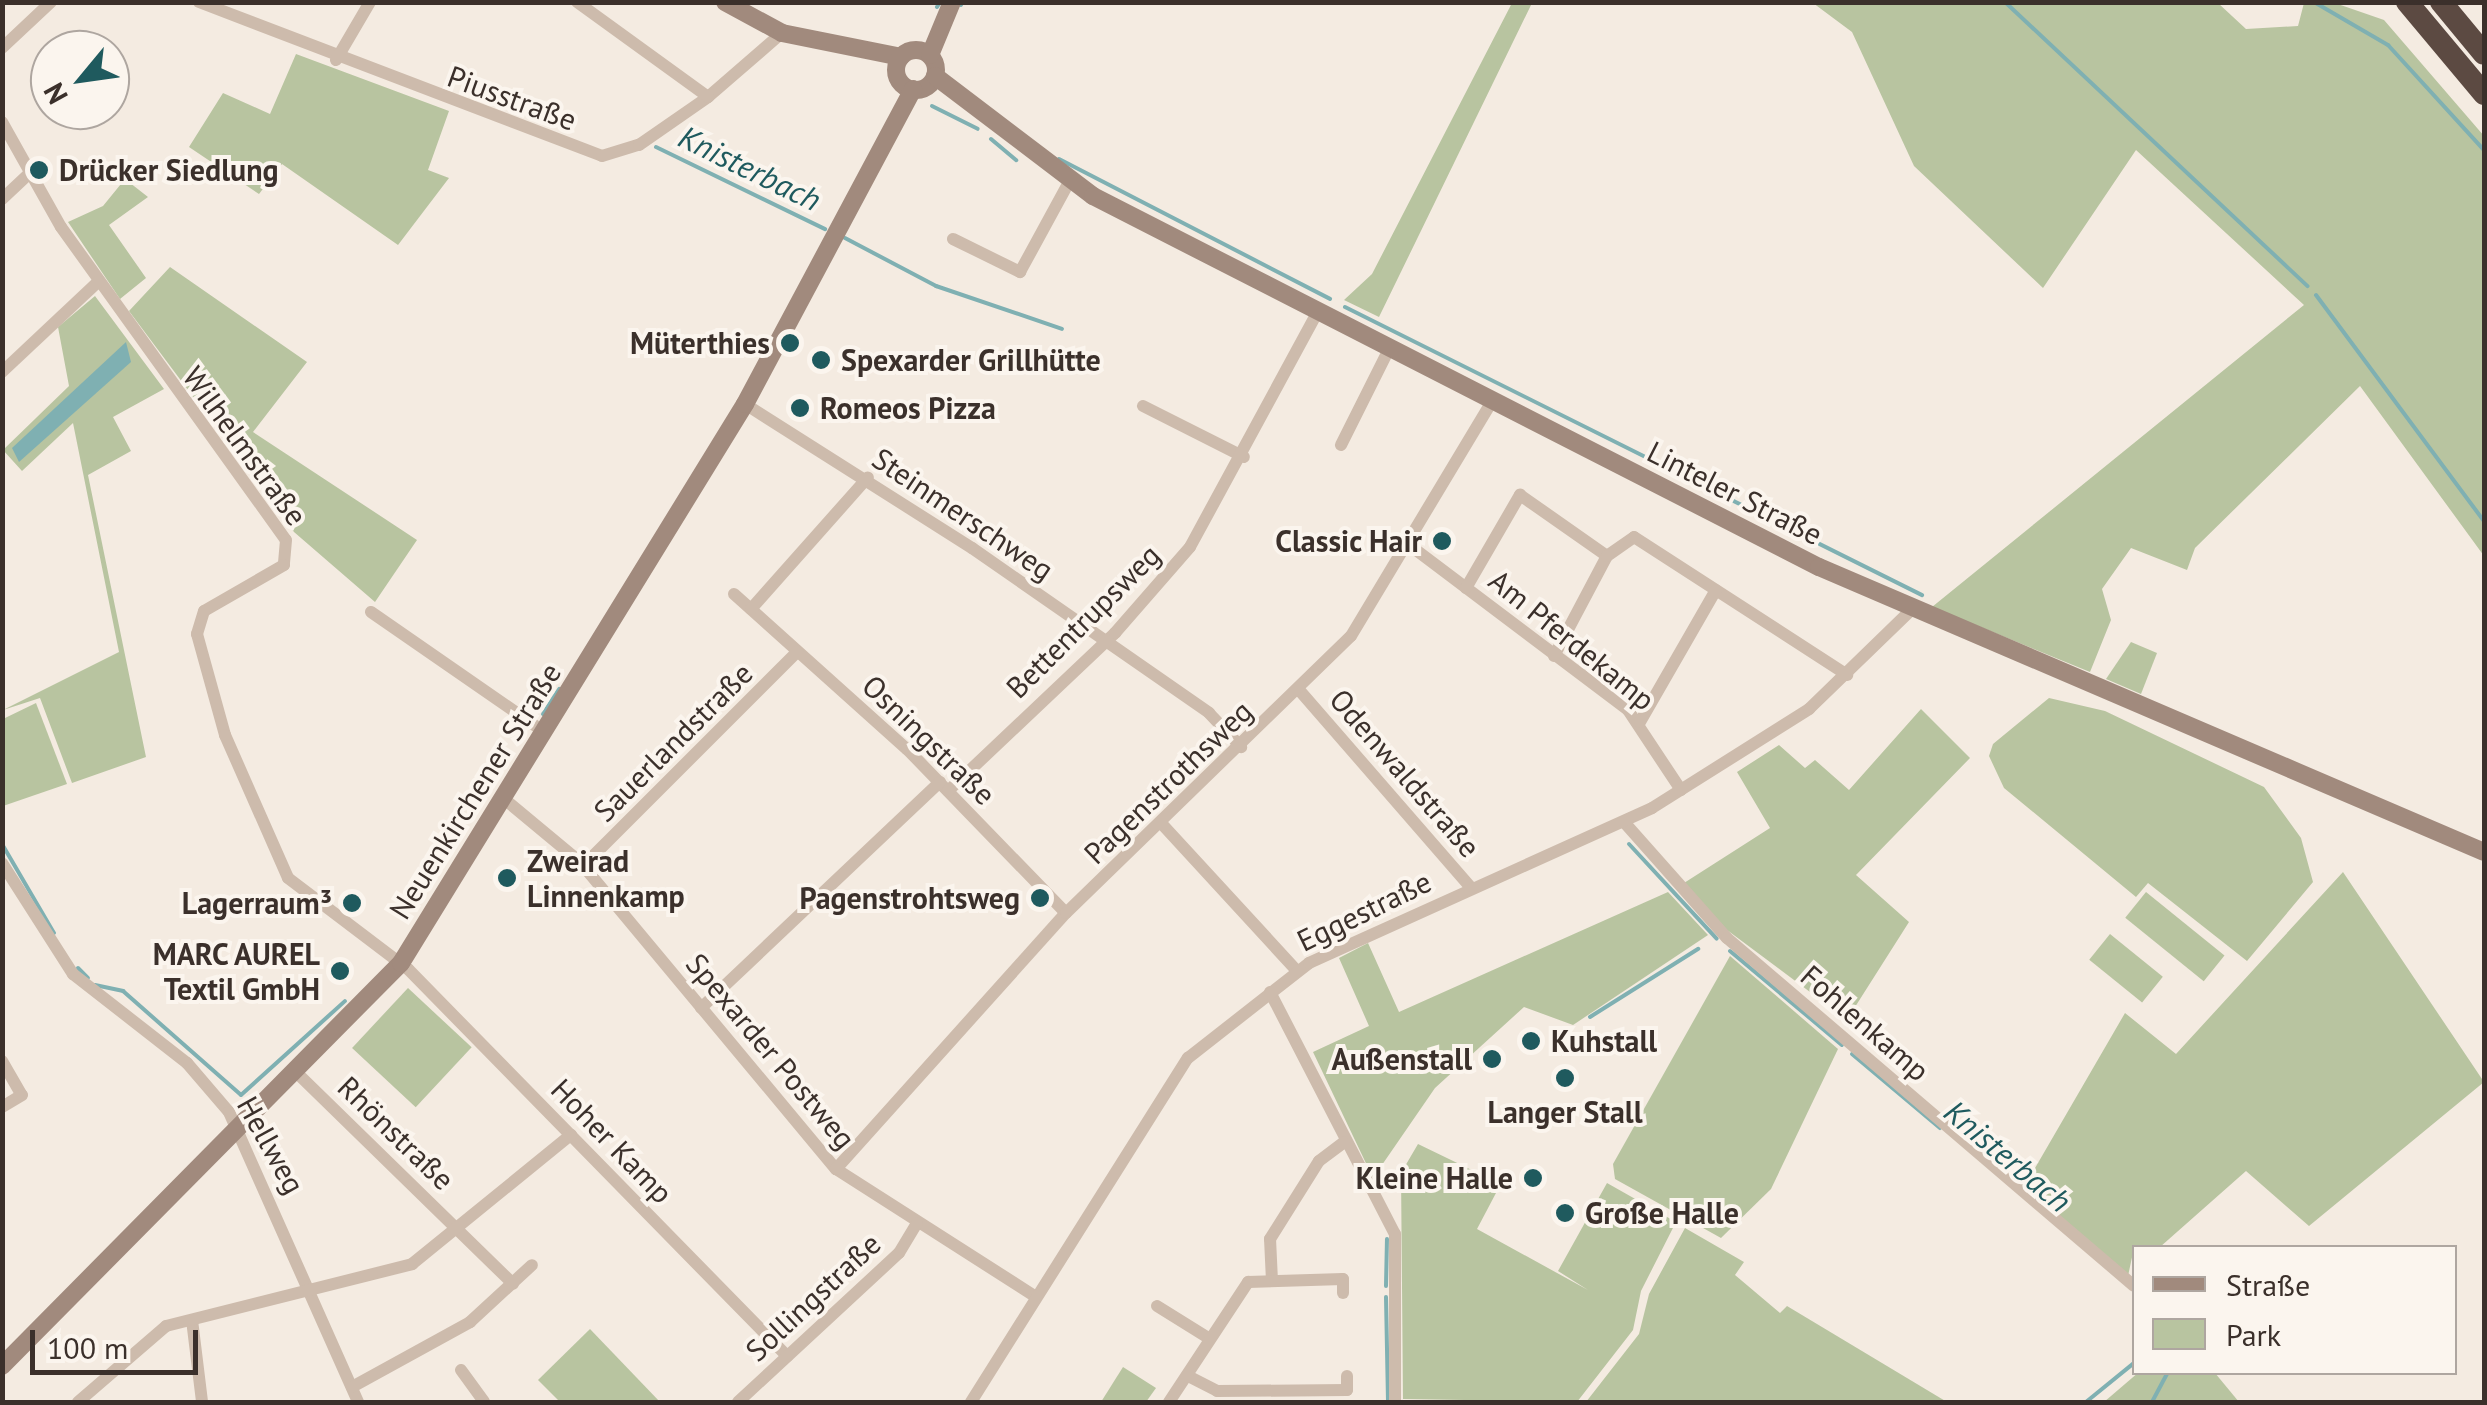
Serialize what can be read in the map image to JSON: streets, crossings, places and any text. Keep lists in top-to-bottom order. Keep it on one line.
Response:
{"streets":{"street":["Piusstraße","Wilhelmstraße","Linteler Straße","Steinmerschweg","Bettentrupsweg","Am Pferdekamp","Osningstraße","Sauerlandstraße","Odenwaldstraße","Pagenstrothsweg","Neuenkirchener Straße","Eggestraße","Fohlenkamp","Spexarder Postweg","Rhönstraße","Hoher Kamp","Hellweg","Sollingstraße"]},"crossings":[["Wilhelmstraße","Neuenkirchener Straße"],["Wilhelmstraße","Hoher Kamp"],["Linteler Straße","Bettentrupsweg"],["Linteler Straße","Pagenstrothsweg"],["Linteler Straße","Neuenkirchener Straße"],["Linteler Straße","Eggestraße"],["Steinmerschweg","Bettentrupsweg"],["Steinmerschweg","Pagenstrothsweg"],["Steinmerschweg","Neuenkirchener Straße"],["Bettentrupsweg","Osningstraße"],["Bettentrupsweg","Spexarder Postweg"],["Am Pferdekamp","Pagenstrothsweg"],["Am Pferdekamp","Eggestraße"],["Osningstraße","Sauerlandstraße"],["Osningstraße","Pagenstrothsweg"],["Sauerlandstraße","Spexarder Postweg"],["Odenwaldstraße","Pagenstrothsweg"],["Odenwaldstraße","Eggestraße"],["Pagenstrothsweg","Spexarder Postweg"],["Neuenkirchener Straße","Spexarder Postweg"],["Neuenkirchener Straße","Rhönstraße"],["Neuenkirchener Straße","Hoher Kamp"],["Neuenkirchener Straße","Hellweg"],["Eggestraße","Fohlenkamp"],["Eggestraße","Spexarder Postweg"],["Spexarder Postweg","Sollingstraße"],["Hoher Kamp","Sollingstraße"]],"water":["Knisterbach"],"places":["Drücker Siedlung","Müterthies","Spexarder Grillhütte","Romeos Pizza","Classic Hair","Zweirad Linnenkamp","Pagenstrohtsweg","Lagerraum³","MARC AUREL Textil GmbH","Kuhstall","Außenstall","Langer Stall","Kleine Halle","Große Halle"],"legend":["Straße","Park"],"scale_bar":"100 m","north":"bottom left"}
